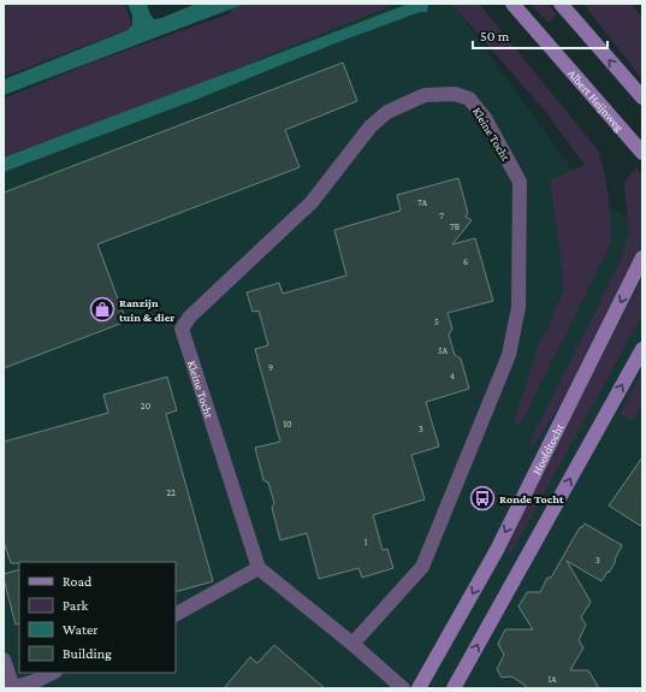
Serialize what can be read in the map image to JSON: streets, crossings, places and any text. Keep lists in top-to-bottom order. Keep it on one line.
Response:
{"streets":{"main road":["Albert Heijnweg","Hoofdtocht"],"street":["Kleine Tocht"]},"places":{"shop":["Ranzijn tuin & dier"],"bus stop":["Ronde Tocht"]},"house_numbers":["7A","7","7B","6","5","5A","9","4","20","10","3","22","1","3","1A"],"legend":["Road","Park","Water","Building"],"scale_bar":"50 m"}
